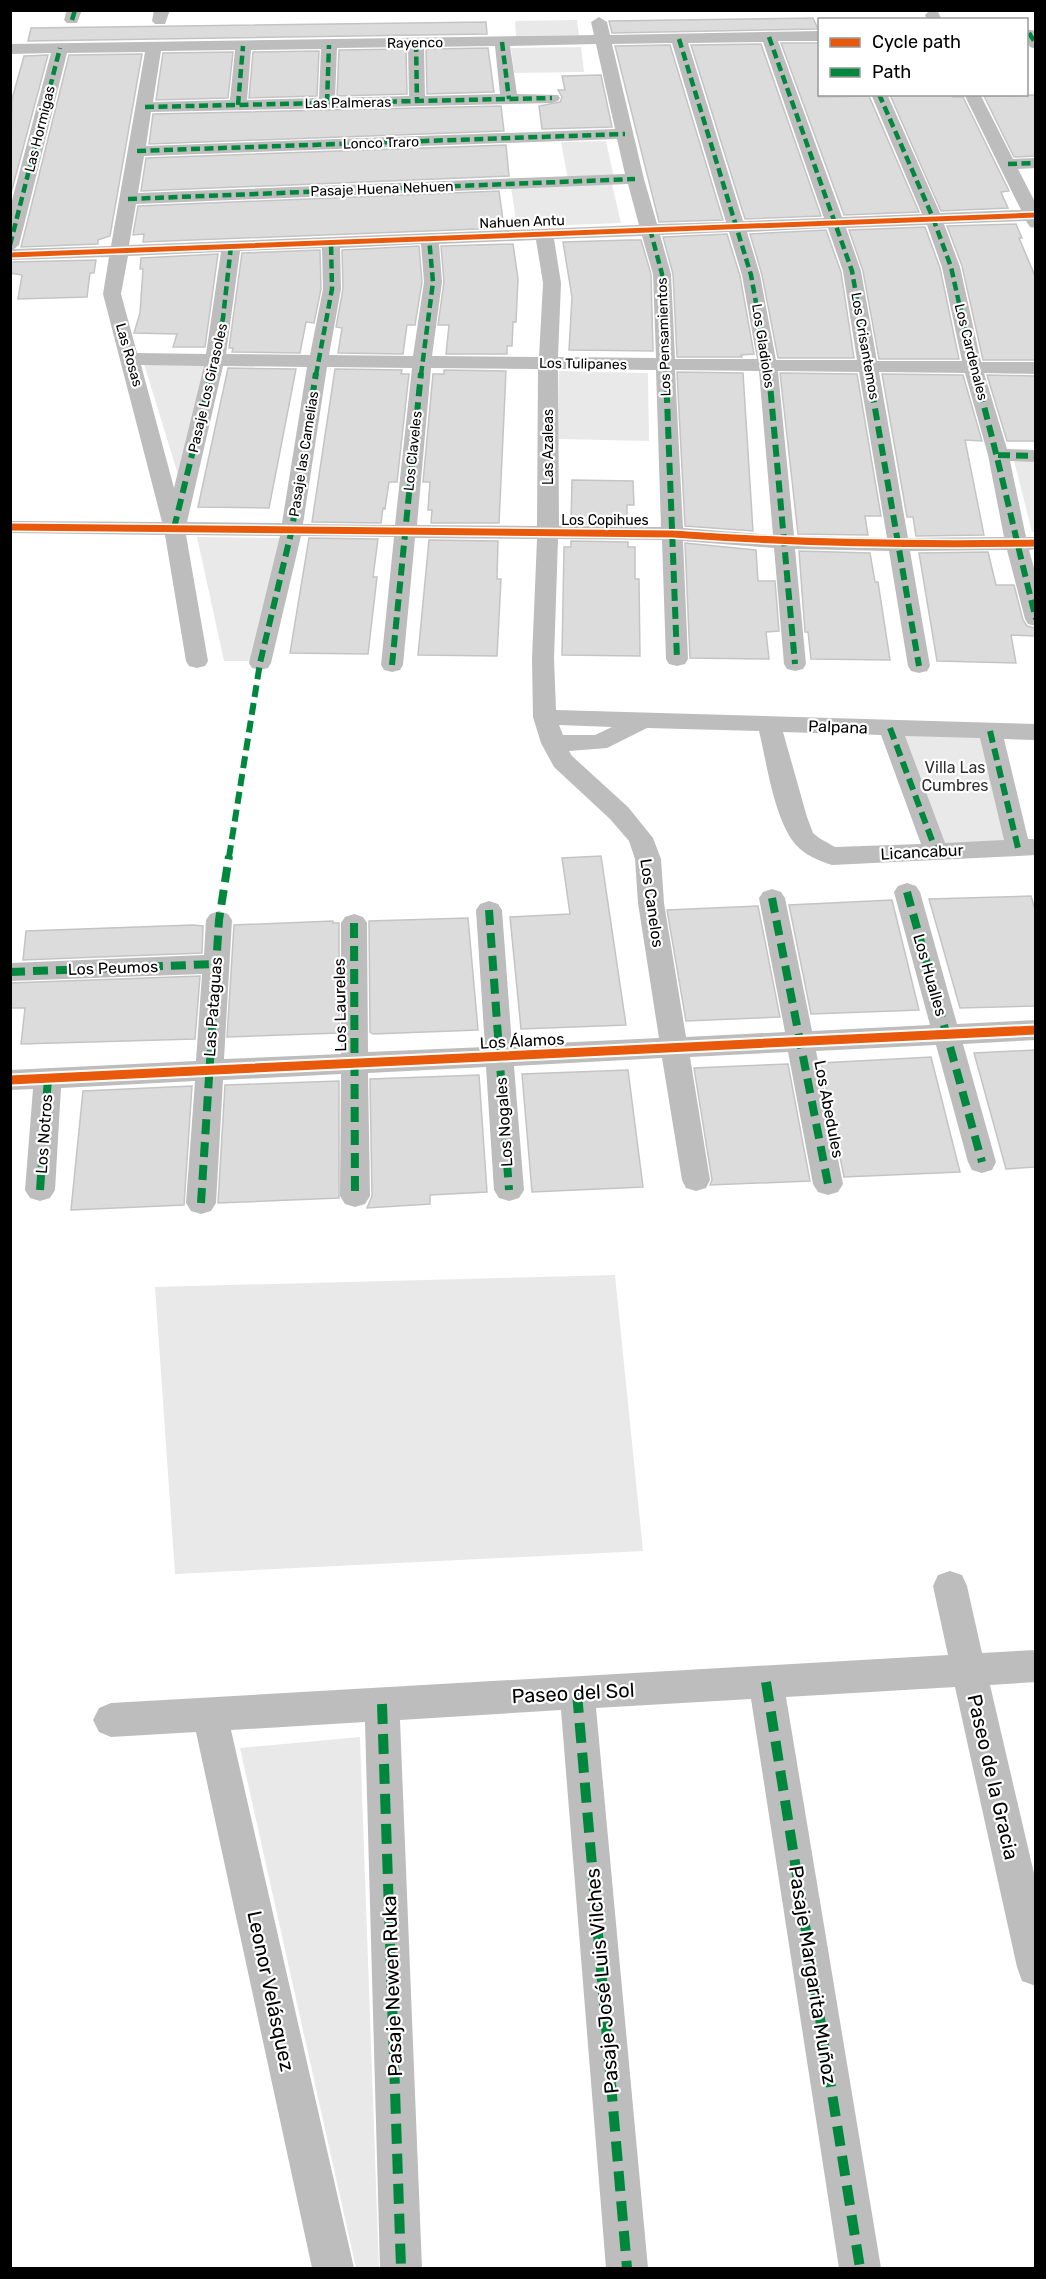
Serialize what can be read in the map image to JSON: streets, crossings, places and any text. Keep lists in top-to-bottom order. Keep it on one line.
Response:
{"streets":{"street":["Rayenco","Las Palmeras","Las Hormigas","Lonco Traro","Pasaje Huena Nehuen","Nahuen Antu","Los Pensamientos","Los Gladiolos","Los Crisantemos","Los Cardenales","Las Rosas","Los Tulipanes","Pasaje Los Girasoles","Las Azaleas","Los Claveles","Pasaje las Camelias","Los Copihues","Palpana","Licancabur","Los Canelos","Los Peumos","Los Hualles","Los Laureles","Las Pataguas","Los Álamos","Los Abedules","Los Nogales","Los Notros","Paseo del Sol","Paseo de la Gracia","Pasaje Margarita Muñoz","Pasaje José Luis Vilches","Pasaje Newen Ruka","Leonor Velásquez"]},"crossings":[["Rayenco","Las Hormigas"],["Rayenco","Los Pensamientos"],["Rayenco","Los Gladiolos"],["Rayenco","Los Crisantemos"],["Rayenco","Las Rosas"],["Las Palmeras","Las Rosas"],["Lonco Traro","Los Pensamientos"],["Lonco Traro","Las Rosas"],["Pasaje Huena Nehuen","Los Pensamientos"],["Pasaje Huena Nehuen","Las Rosas"],["Nahuen Antu","Los Pensamientos"],["Nahuen Antu","Los Gladiolos"],["Nahuen Antu","Los Crisantemos"],["Nahuen Antu","Los Cardenales"],["Nahuen Antu","Las Rosas"],["Nahuen Antu","Pasaje Los Girasoles"],["Nahuen Antu","Las Azaleas"],["Nahuen Antu","Los Claveles"],["Nahuen Antu","Pasaje las Camelias"],["Los Pensamientos","Los Tulipanes"],["Los Pensamientos","Los Copihues"],["Los Gladiolos","Los Tulipanes"],["Los Gladiolos","Los Copihues"],["Los Crisantemos","Los Tulipanes"],["Los Crisantemos","Los Copihues"],["Los Cardenales","Los Tulipanes"],["Los Cardenales","Los Copihues"],["Las Rosas","Los Tulipanes"],["Las Rosas","Pasaje Los Girasoles"],["Las Rosas","Los Copihues"],["Los Tulipanes","Pasaje Los Girasoles"],["Los Tulipanes","Las Azaleas"],["Los Tulipanes","Los Claveles"],["Los Tulipanes","Pasaje las Camelias"],["Pasaje Los Girasoles","Los Copihues"],["Las Azaleas","Los Copihues"],["Las Azaleas","Palpana"],["Las Azaleas","Los Canelos"],["Los Claveles","Los Copihues"],["Pasaje las Camelias","Los Copihues"],["Palpana","Licancabur"],["Palpana","Los Canelos"],["Los Canelos","Los Álamos"],["Los Peumos","Las Pataguas"],["Los Hualles","Los Álamos"],["Los Laureles","Los Álamos"],["Las Pataguas","Los Álamos"],["Los Álamos","Los Abedules"],["Los Álamos","Los Nogales"],["Los Álamos","Los Notros"],["Paseo del Sol","Paseo de la Gracia"],["Paseo del Sol","Pasaje Margarita Muñoz"],["Paseo del Sol","Pasaje José Luis Vilches"],["Paseo del Sol","Pasaje Newen Ruka"],["Paseo del Sol","Leonor Velásquez"]],"parks":["Villa Las Cumbres"],"legend":["Cycle path","Path"]}
